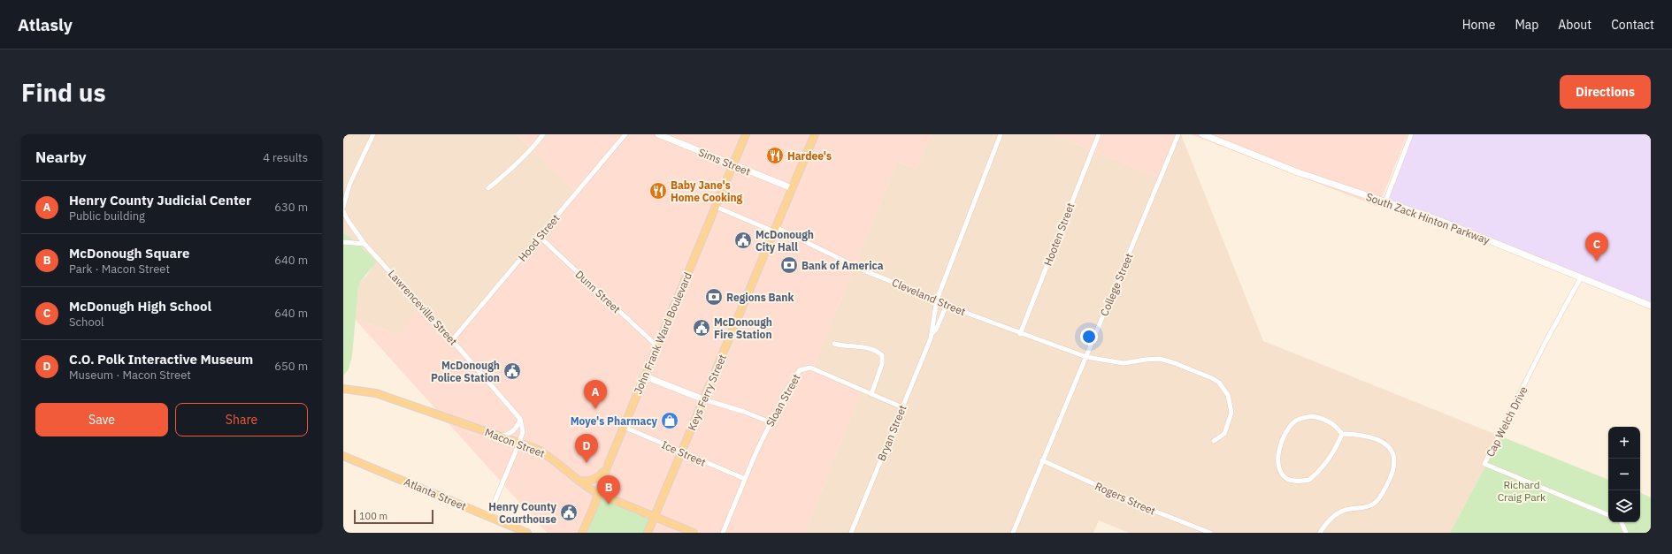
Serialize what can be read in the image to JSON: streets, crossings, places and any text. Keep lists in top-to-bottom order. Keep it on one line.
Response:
{"streets":{"main road":["Sims Street","South Zack Hinton Parkway","John Frank Ward Boulevard","Keys Ferry Street","Macon Street","Atlanta Street"],"street":["Hooten Street","Hood Street","College Street","Dunn Street","Cleveland Street","Lawrenceville Street","Sloan Street","Cap Welch Drive","Bryan Street","Ice Street","Rogers Street"]},"crossings":[["Sims Street","John Frank Ward Boulevard"],["Sims Street","Keys Ferry Street"],["South Zack Hinton Parkway","Cap Welch Drive"],["Hooten Street","Cleveland Street"],["Hood Street","Dunn Street"],["Hood Street","Lawrenceville Street"],["College Street","Cleveland Street"],["College Street","Rogers Street"],["Dunn Street","John Frank Ward Boulevard"],["Cleveland Street","John Frank Ward Boulevard"],["Cleveland Street","Keys Ferry Street"],["Cleveland Street","Bryan Street"],["John Frank Ward Boulevard","Macon Street"],["John Frank Ward Boulevard","Ice Street"],["Keys Ferry Street","Macon Street"],["Keys Ferry Street","Ice Street"],["Sloan Street","Bryan Street"],["Sloan Street","Ice Street"]],"parks":["Richard Craig Park"],"places":{"restaurant":["Hardee's","Baby Jane's Home Cooking"],"public building":["McDonough City Hall","McDonough Fire Station","McDonough Police Station","Henry County Courthouse"],"bank":["Bank of America","Regions Bank"],"shop":["Moye's Pharmacy"]},"scale_bar":"100 m","page":{"header":"Atlasly","nav":["Home","Map","About","Contact"],"buttons":["Directions",["Save","Share"]],"title":"Find us","heading":["Nearby","4 results"],"list":[{"mark":"A","name":"Henry County Judicial Center","note":"Public building","value":"630 m"},{"mark":"B","name":"McDonough Square","note":"Park · Macon Street","value":"640 m"},{"mark":"C","name":"McDonugh High School","note":"School","value":"640 m"},{"mark":"D","name":"C.O. Polk Interactive Museum","note":"Museum · Macon Street","value":"650 m"}],"pins":["C","A","D","B"],"map_buttons":["+","−"],"scale":"100 m"}}
